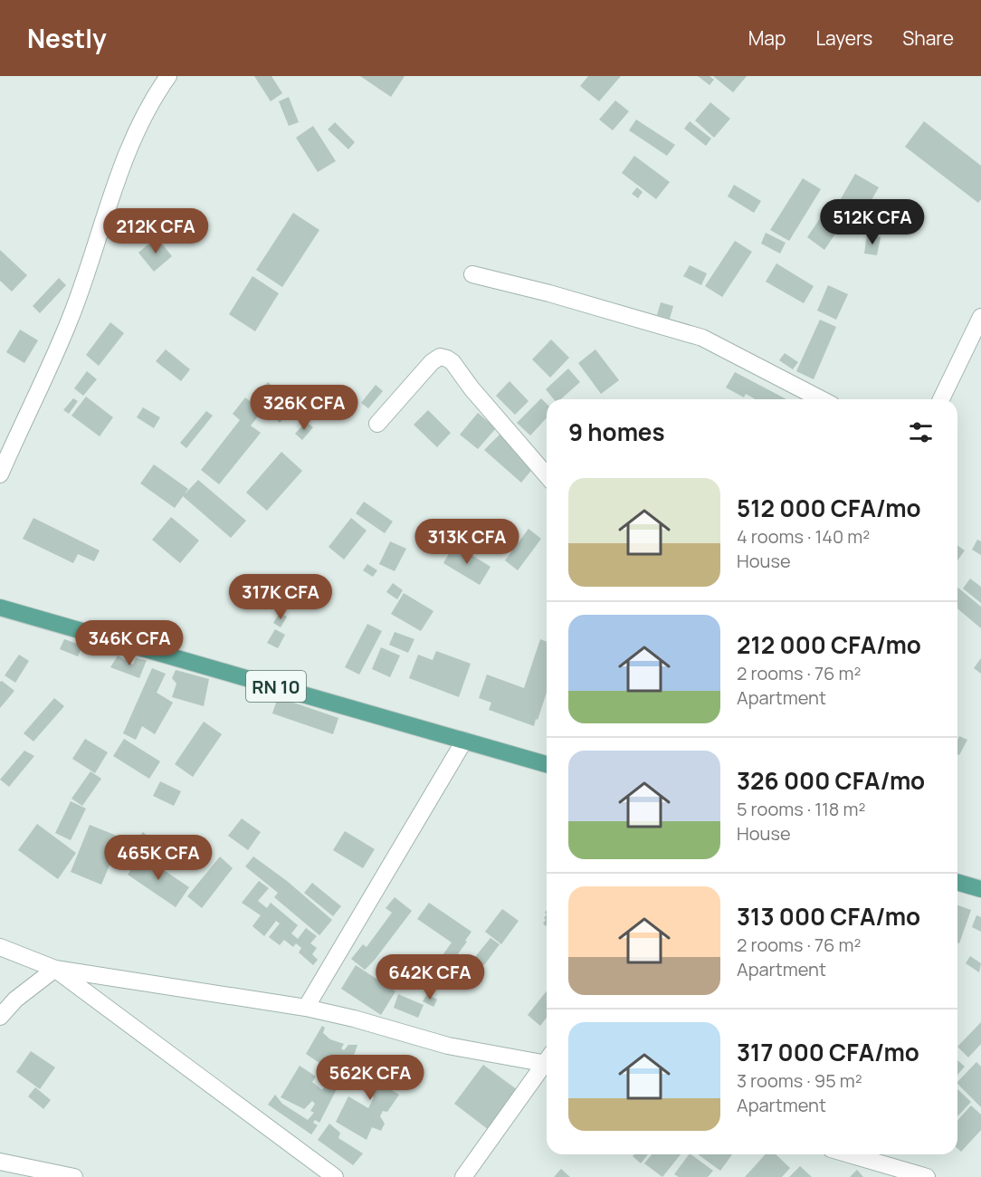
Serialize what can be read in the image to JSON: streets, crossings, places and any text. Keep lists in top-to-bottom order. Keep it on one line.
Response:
{"streets":{"main road":["RN 10"]},"page":{"header":"Nestly","nav":["Map","Layers","Share"],"price":["512K CFA","212K CFA","326K CFA","313K CFA","317K CFA","346K CFA","465K CFA","642K CFA","562K CFA"],"heading":"9 homes","list":[{"name":"512 000 CFA/mo","note":"4 rooms · 140 m² · House"},{"name":"212 000 CFA/mo","note":"2 rooms · 76 m² · Apartment"},{"name":"326 000 CFA/mo","note":"5 rooms · 118 m² · House"},{"name":"313 000 CFA/mo","note":"2 rooms · 76 m² · Apartment"},{"name":"317 000 CFA/mo","note":"3 rooms · 95 m² · Apartment"}]}}
